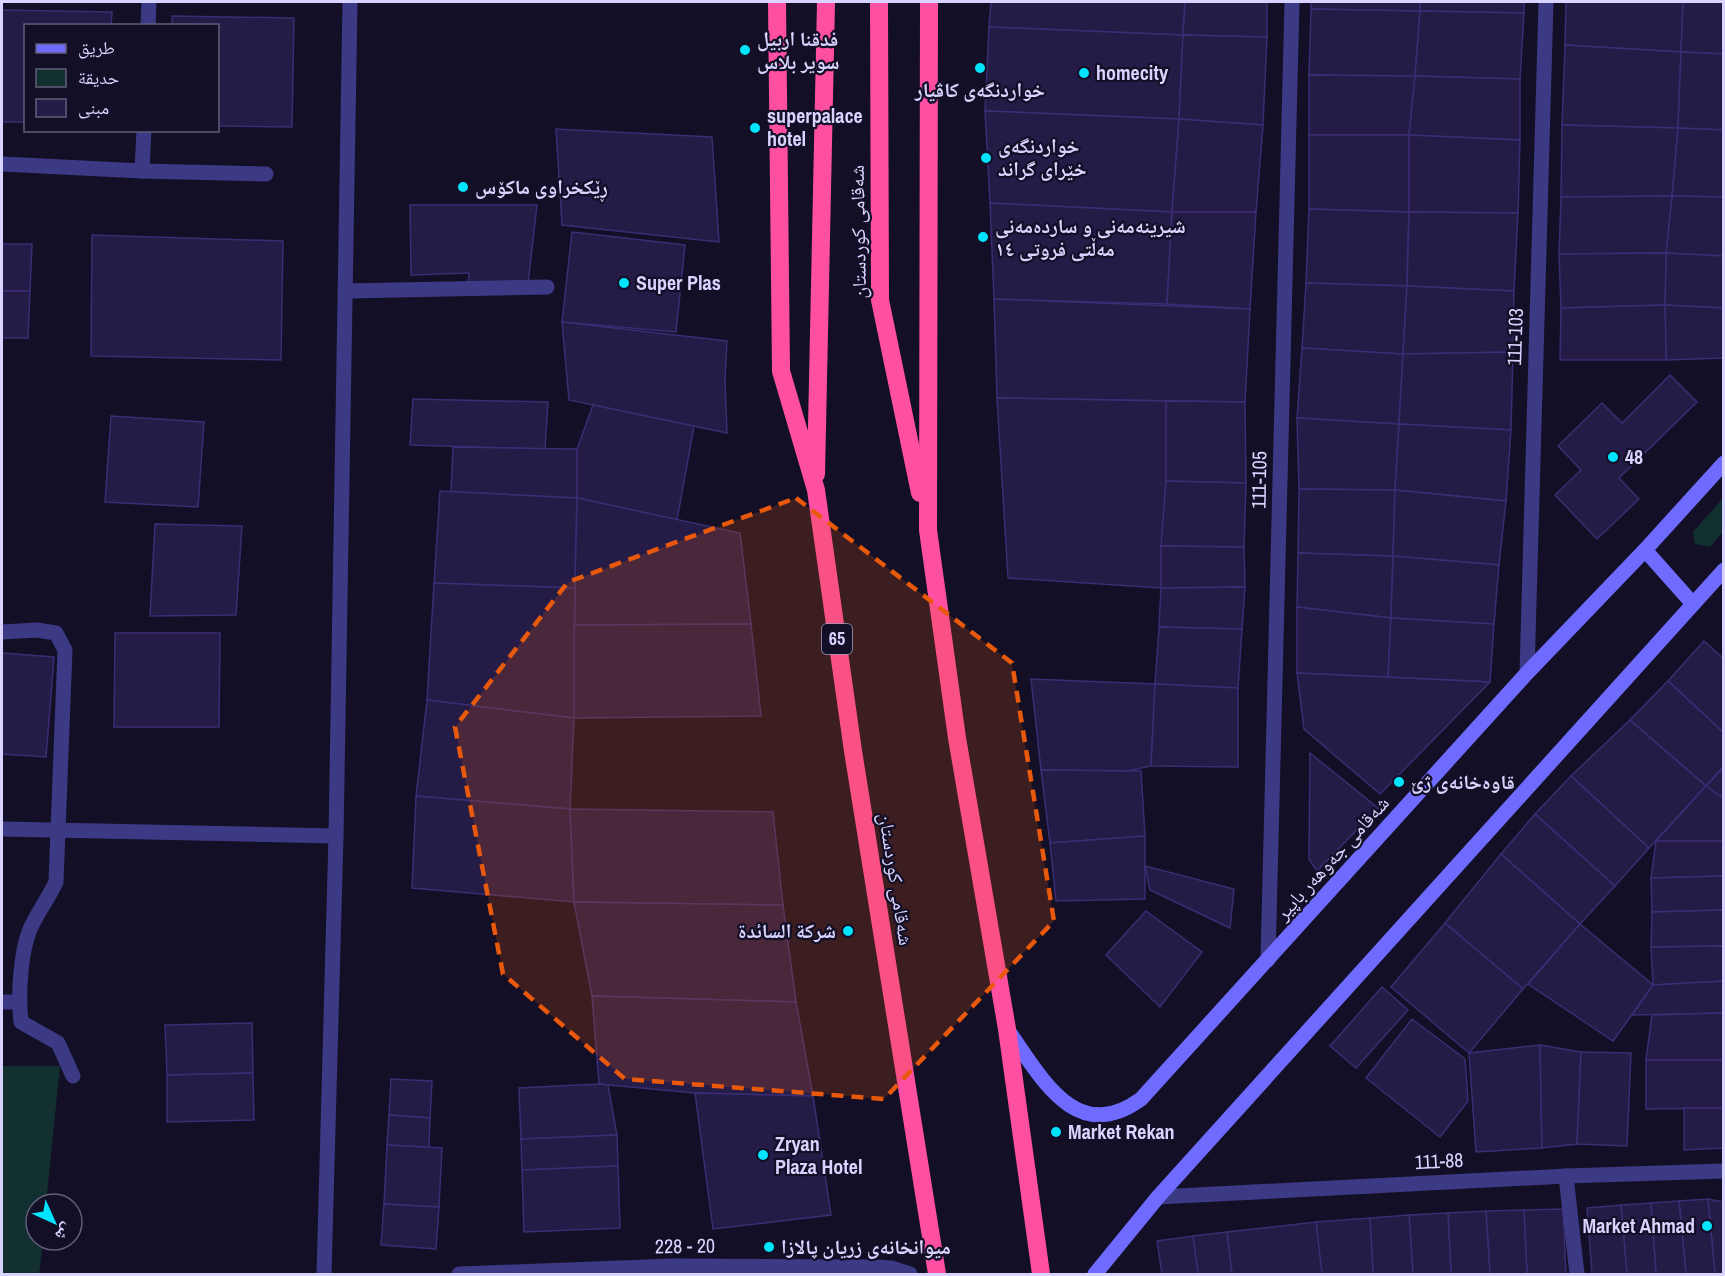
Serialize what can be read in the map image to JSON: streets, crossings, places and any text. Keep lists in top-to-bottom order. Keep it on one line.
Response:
{"streets":{"highway":["شەقامی کوردستان","65"],"main road":["شەقامی جەوهەر باپیر"],"street":["111-103","111-105","111-88","228 - 20"]},"crossings":[["شەقامی کوردستان","شەقامی جەوهەر باپیر"],["111-103","شەقامی جەوهەر باپیر"],["111-105","شەقامی جەوهەر باپیر"]],"places":["فدقنا اربيل سوير بلاس","خواردنگەی کاڤیار","homecity","superpalace hotel","خواردنگەی خێرای گراند","ڕێکخراوی ماکۆس","شیرینەمەنی و ساردەمەنی مەڵتی فروتی ١٤","Super Plas","48","قاوەخانەی ژێ","شركة السائدة","Market Rekan","Zryan Plaza Hotel","Market Ahmad","میوانخانەی زریان پالازا"],"legend":["طريق","حديقة","مبنى"],"north":"bottom right"}
